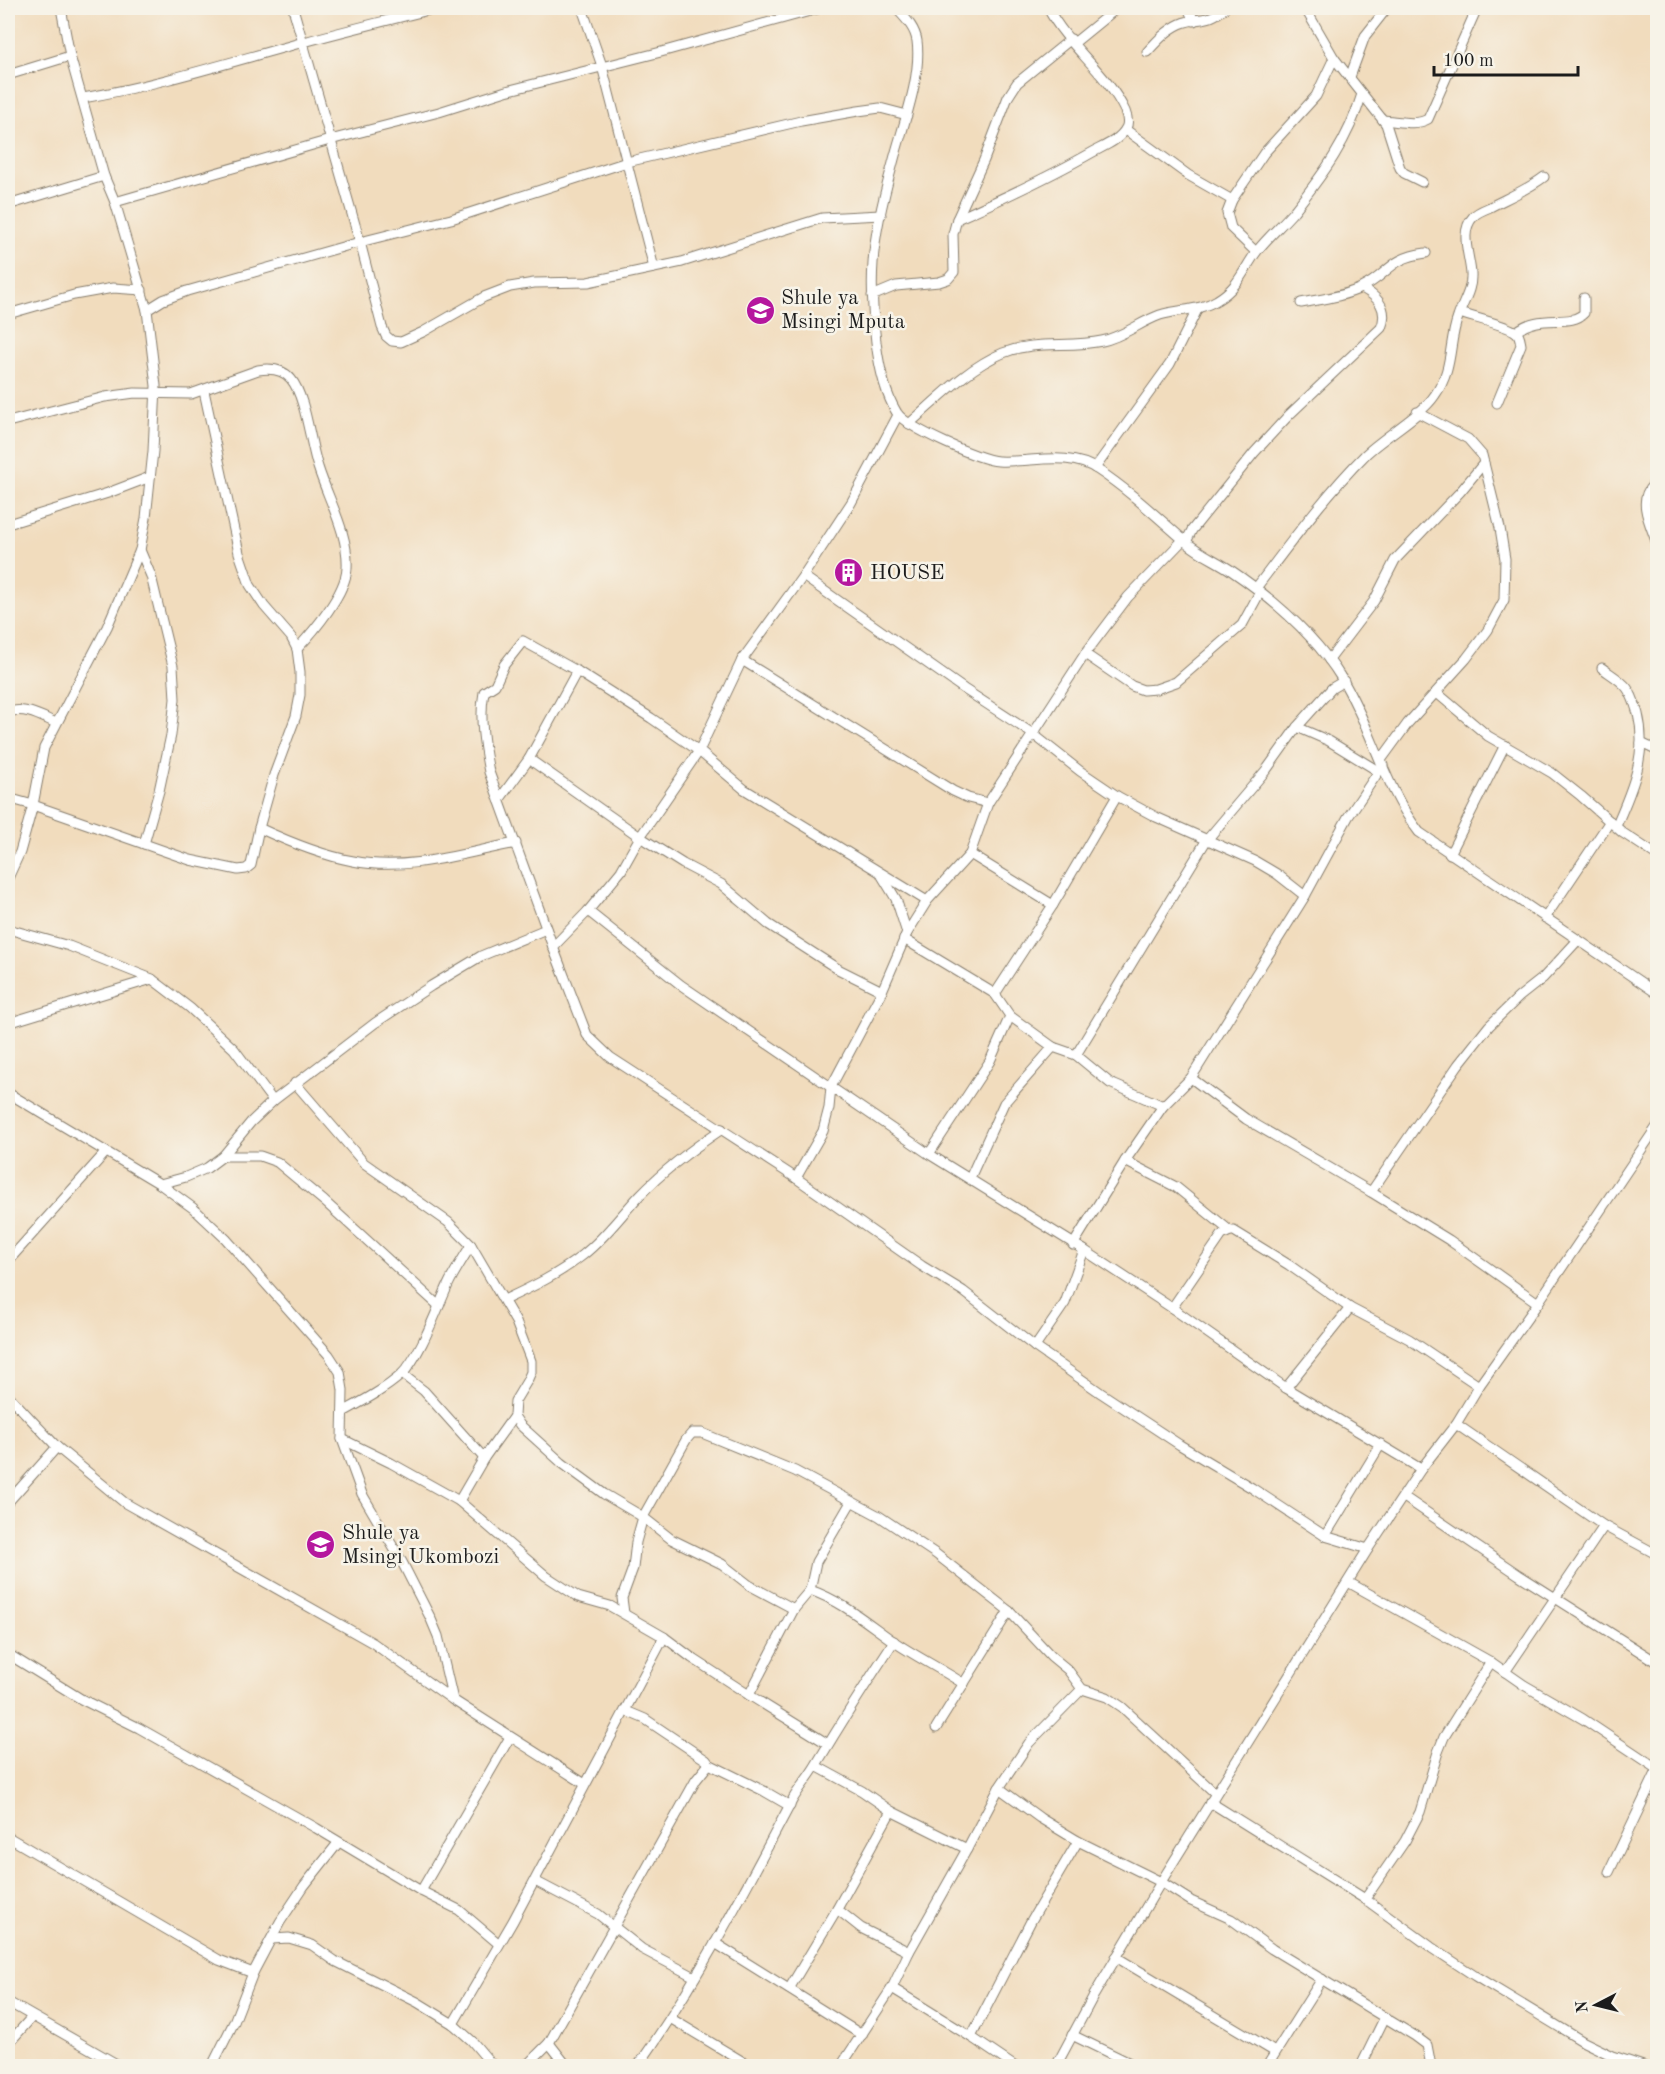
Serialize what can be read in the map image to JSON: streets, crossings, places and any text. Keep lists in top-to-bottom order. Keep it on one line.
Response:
{"places":{"school or university":["Shule ya Msingi Mputa","Shule ya Msingi Ukombozi"],"building":["HOUSE"]},"scale_bar":"100 m","north":"left"}
